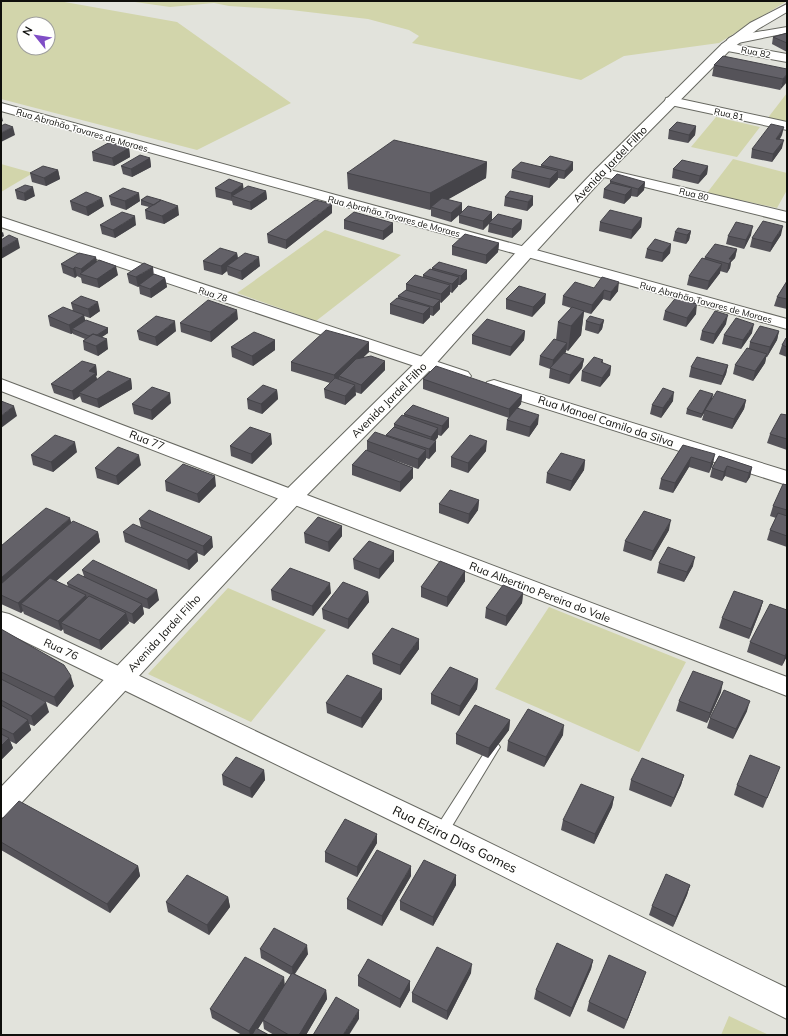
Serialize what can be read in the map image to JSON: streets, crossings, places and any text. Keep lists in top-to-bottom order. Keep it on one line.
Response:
{"streets":{"main road":["Avenida Jardel Filho"],"street":["Rua 82","Rua 81","Rua Abrahão Tavares de Moraes","Rua 80","Rua 78","Rua Manoel Camilo da Silva","Rua 77","Rua Albertino Pereira do Vale","Rua 76","Rua Elzira Dias Gomes"]},"crossings":[["Rua 82","Avenida Jardel Filho"],["Rua 81","Avenida Jardel Filho"],["Rua Abrahão Tavares de Moraes","Avenida Jardel Filho"],["Avenida Jardel Filho","Rua 80"],["Avenida Jardel Filho","Rua 78"],["Avenida Jardel Filho","Rua Manoel Camilo da Silva"],["Avenida Jardel Filho","Rua 77"],["Avenida Jardel Filho","Rua Albertino Pereira do Vale"],["Avenida Jardel Filho","Rua 76"],["Avenida Jardel Filho","Rua Elzira Dias Gomes"],["Rua 78","Rua Manoel Camilo da Silva"],["Rua 77","Rua Albertino Pereira do Vale"],["Rua 76","Rua Elzira Dias Gomes"]],"north":"top left"}
